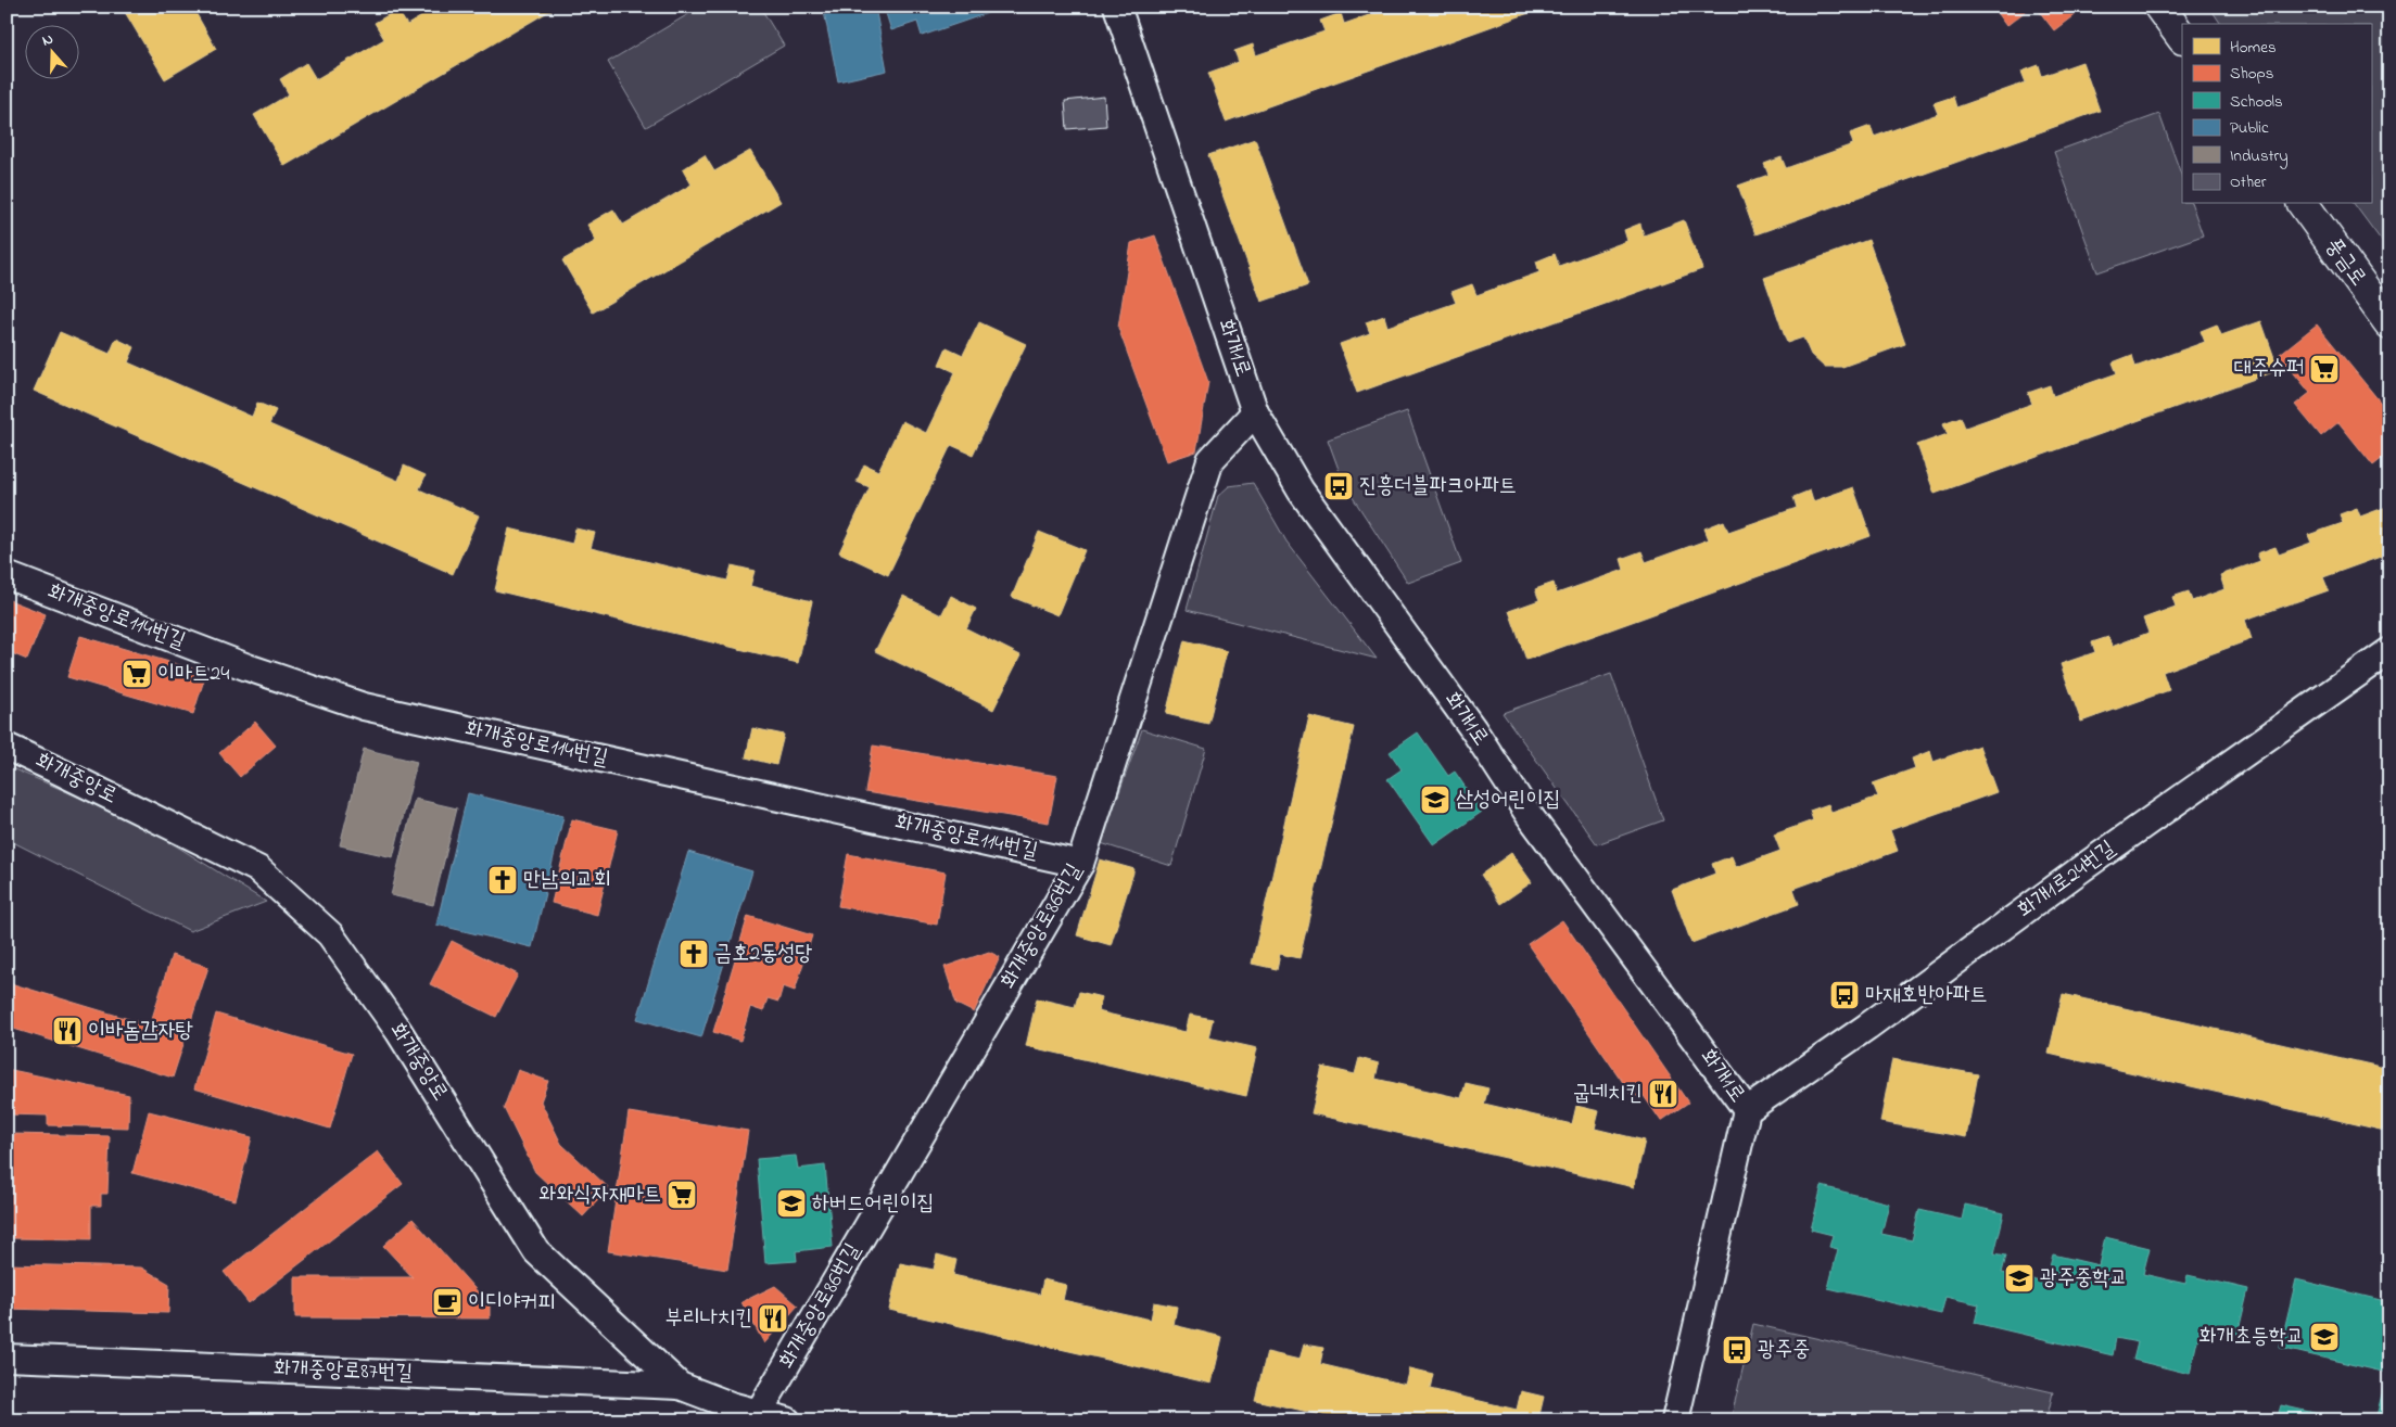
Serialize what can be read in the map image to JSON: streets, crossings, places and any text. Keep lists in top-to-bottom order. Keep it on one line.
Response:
{"streets":{"street":["풍금로","화개1로","화개중앙로114번길","화개중앙로","화개1로24번길","화개중앙로86번길","화개중앙로87번길"]},"crossings":[["화개1로","화개1로24번길"],["화개1로","화개중앙로86번길"],["화개중앙로114번길","화개중앙로86번길"],["화개중앙로","화개중앙로86번길"],["화개중앙로","화개중앙로87번길"]],"places":{"supermarket":["대주슈퍼","이마트24","와와식자재마트"],"bus stop":["진흥더블파크아파트","마재호반아파트","광주중"],"school or university":["삼성어린이집","하버드어린이집","광주중학교","화개초등학교"],"church":["만남의교회","금호2동성당"],"restaurant":["이바돔감자탕","굽네치킨","부리나치킨"],"cafe":["이디야커피"]},"legend":["Homes","Shops","Schools","Public","Industry","Other"],"north":"top"}
